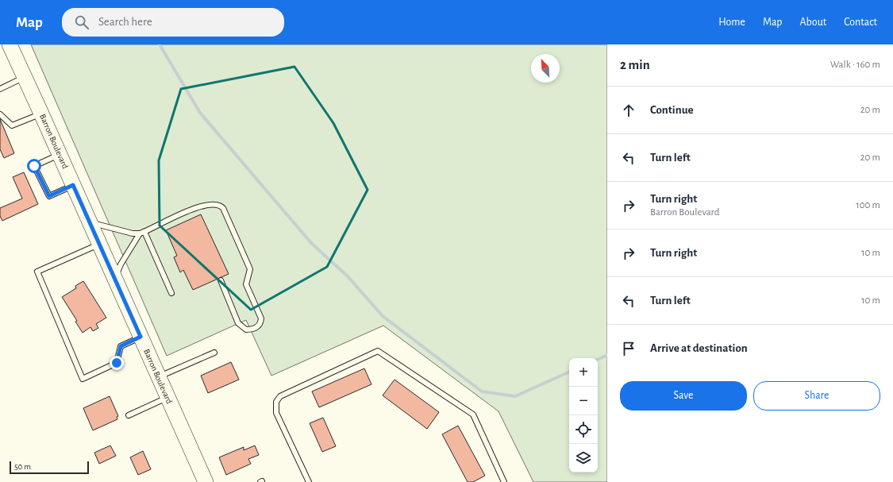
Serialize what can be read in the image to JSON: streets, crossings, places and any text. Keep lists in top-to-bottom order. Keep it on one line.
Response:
{"streets":{"main road":["Barron Boulevard"]},"scale_bar":"50 m","north":"top left","page":{"header":"Map","search":"Search here","nav":["Home","Map","About","Contact"],"heading":["2 min","Walk · 160 m"],"list":[["Continue","20 m"],["Turn left","20 m"],["Turn right","Barron Boulevard","100 m"],["Turn right","10 m"],["Turn left","10 m"],"Arrive at destination"],"map_buttons":["+","−"],"buttons":["Save","Share"],"scale":"50 m"}}
